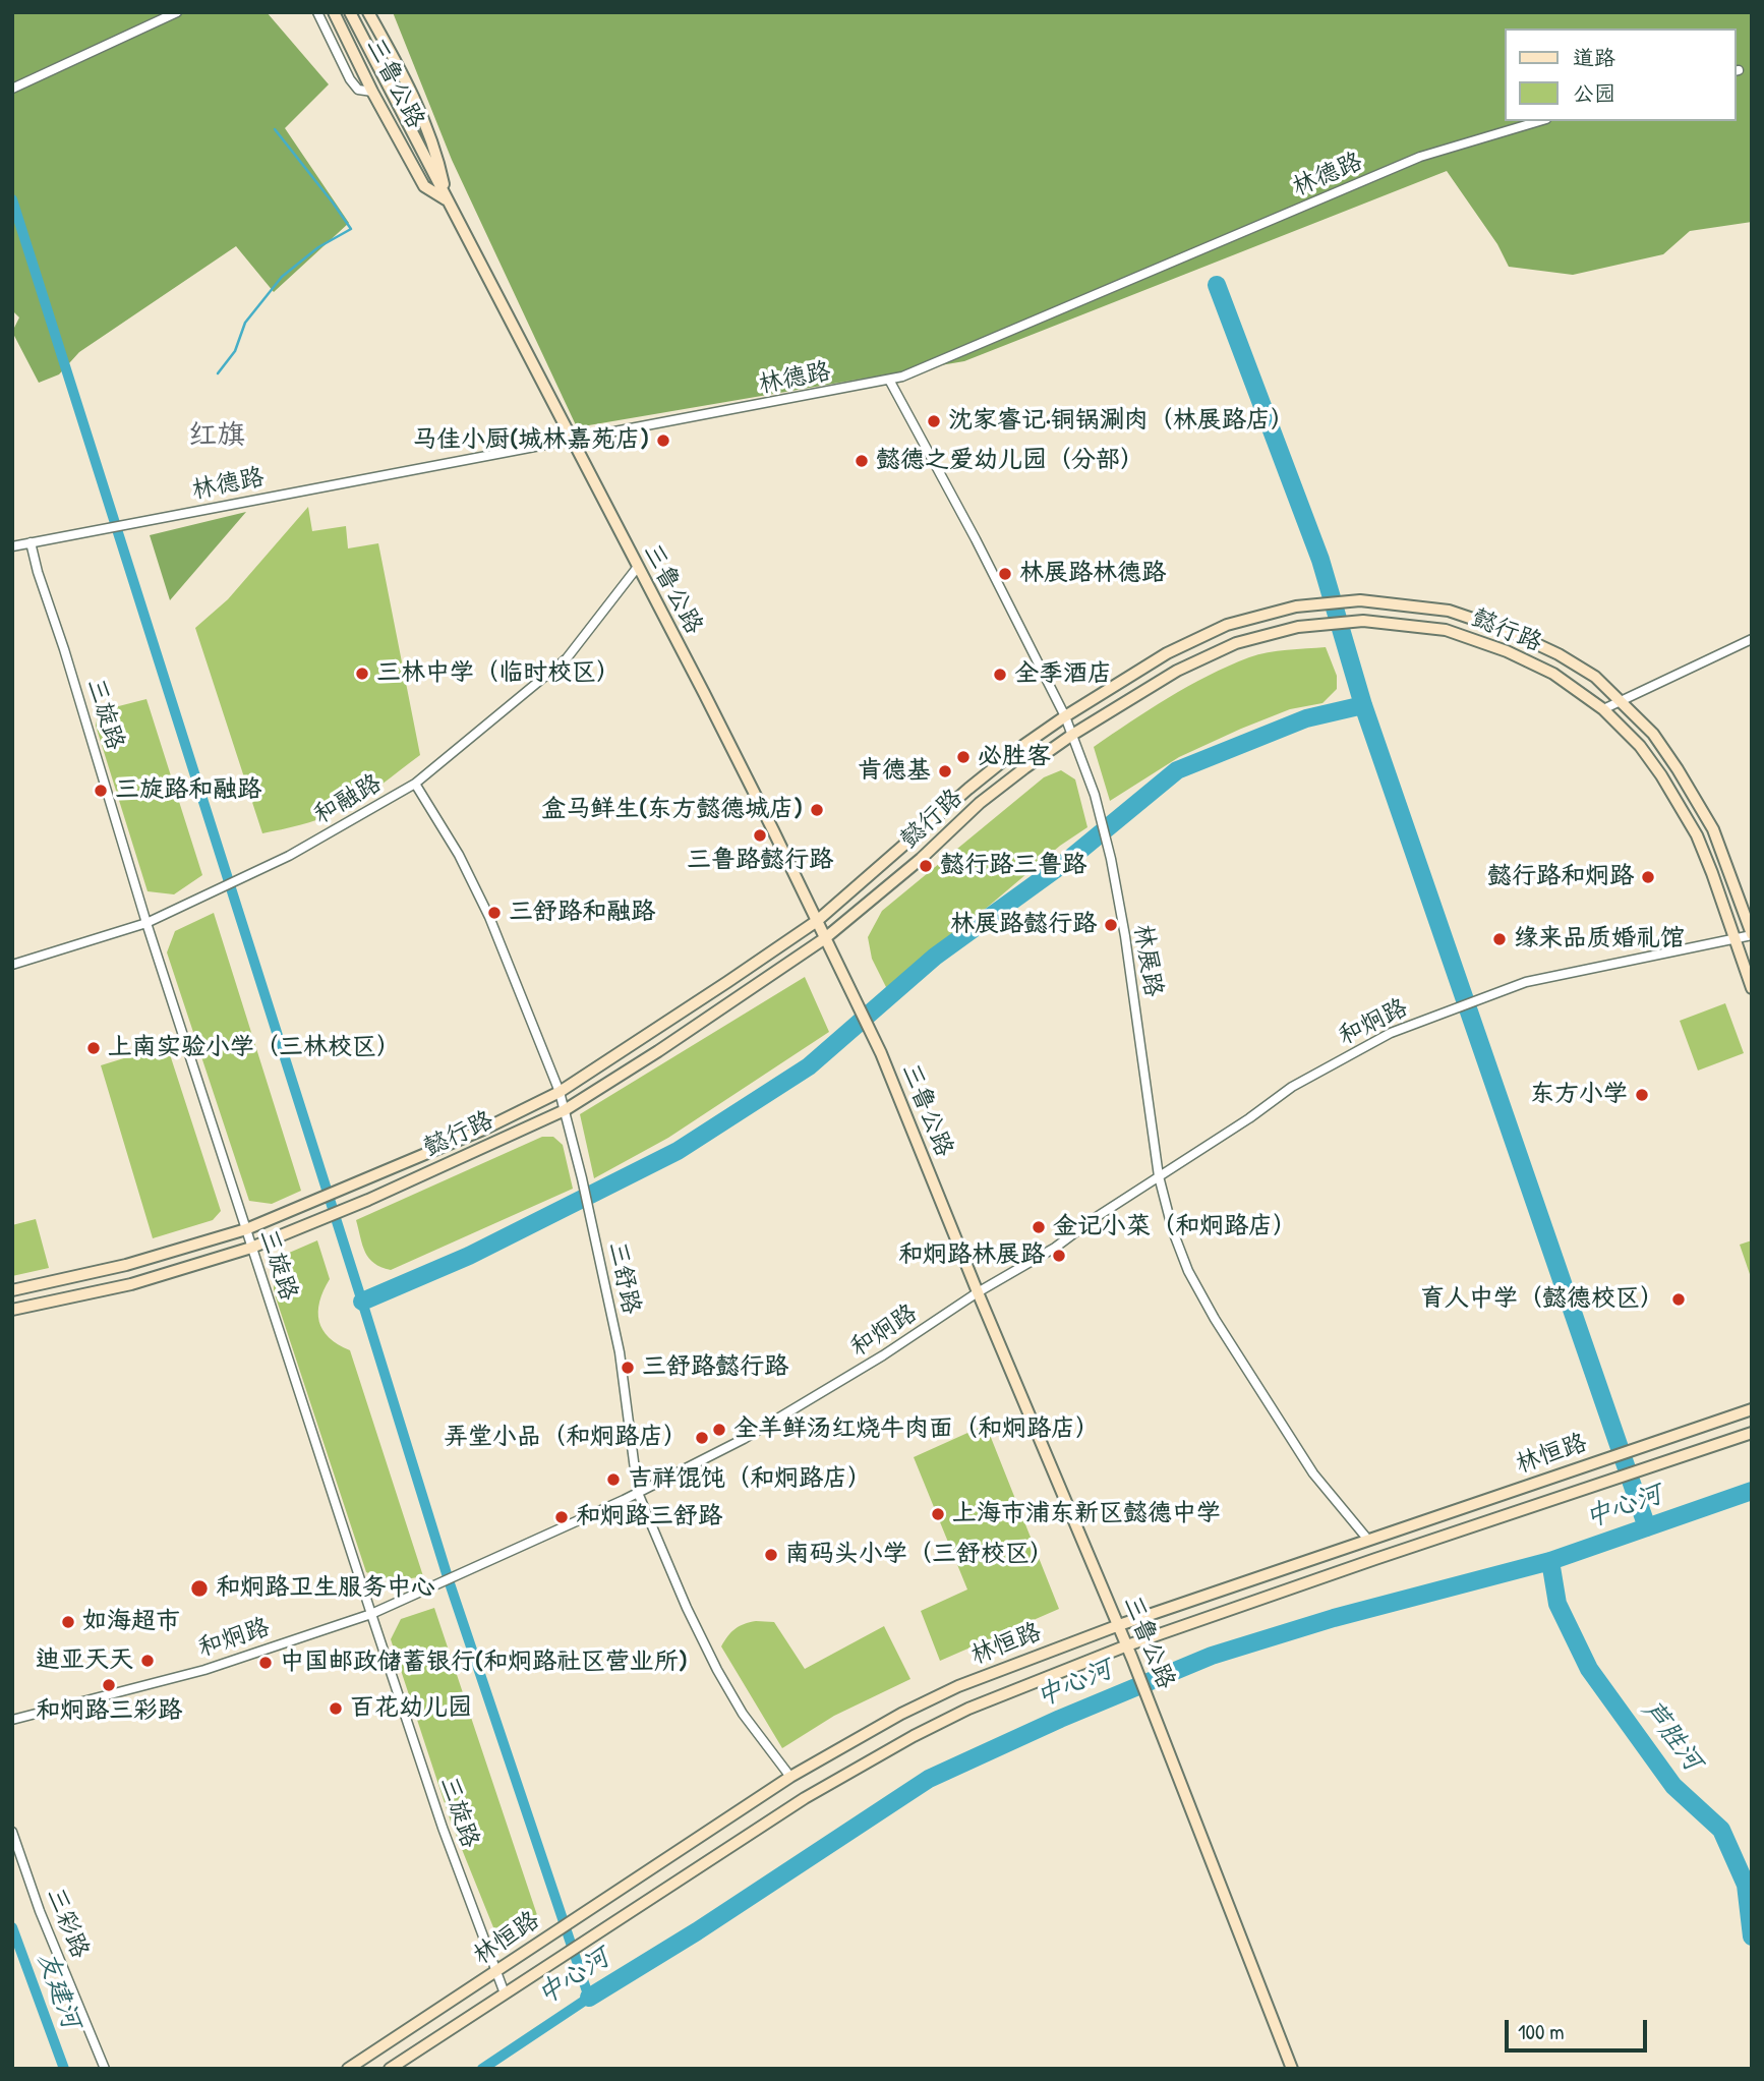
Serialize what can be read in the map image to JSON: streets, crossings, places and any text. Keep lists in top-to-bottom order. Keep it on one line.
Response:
{"streets":{"main road":["三鲁公路","懿行路","林恒路"],"street":["林德路","三旋路","和融路","林展路","和炯路","三舒路","三彩路"]},"crossings":[["三鲁公路","林德路"],["三鲁公路","懿行路"],["三鲁公路","和融路"],["三鲁公路","和炯路"],["三鲁公路","林恒路"],["林德路","三旋路"],["林德路","林展路"],["懿行路","三旋路"],["懿行路","林展路"],["懿行路","和炯路"],["懿行路","三舒路"],["三旋路","和融路"],["三旋路","和炯路"],["三旋路","林恒路"],["和融路","三舒路"],["林展路","和炯路"],["林展路","林恒路"],["和炯路","三舒路"],["三舒路","林恒路"]],"districts":["红旗"],"water":["中心河","芦胜河","友建河"],"places":["沈家睿记·铜锅涮肉（林展路店）","马佳小厨(城林嘉苑店)","懿德之爱幼儿园（分部）","林展路林德路","三林中学（临时校区）","全季酒店","必胜客","肯德基","三旋路和融路","盒马鲜生(东方懿德城店)","三鲁路懿行路","懿行路三鲁路","懿行路和炯路","三舒路和融路","林展路懿行路","缘来品质婚礼馆","上南实验小学（三林校区）","东方小学","金记小菜（和炯路店）","和炯路林展路","育人中学（懿德校区）","三舒路懿行路","全羊鲜汤红烧牛肉面（和炯路店）","弄堂小品（和炯路店）","吉祥馄饨（和炯路店）","上海市浦东新区懿德中学","和炯路三舒路","南码头小学（三舒校区）","和炯路卫生服务中心","如海超市","迪亚天天","中国邮政储蓄银行(和炯路社区营业所)","和炯路三彩路","百花幼儿园"],"legend":["道路","公园"],"scale_bar":"100 m"}
